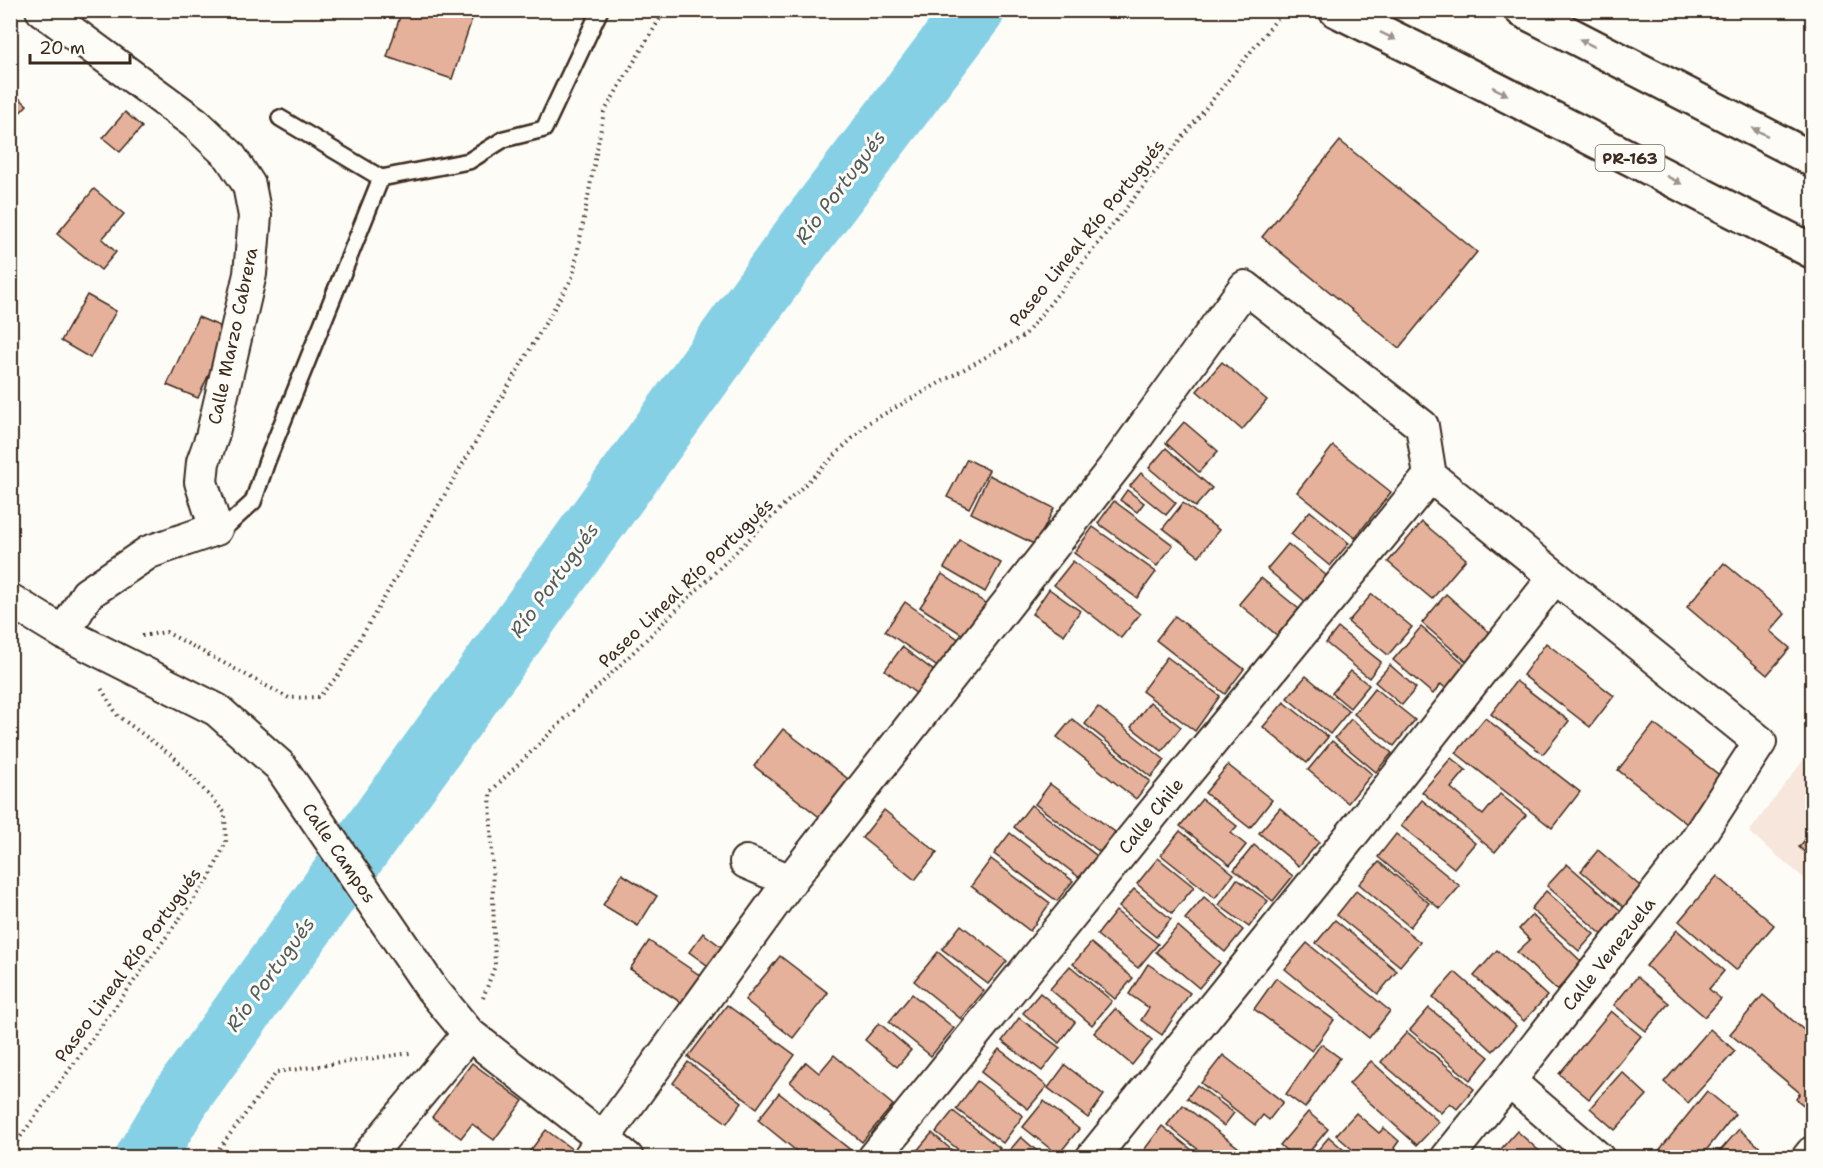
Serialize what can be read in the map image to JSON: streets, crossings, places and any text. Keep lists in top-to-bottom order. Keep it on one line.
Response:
{"streets":{"main road":["PR-163"],"street":["Calle Marzo Cabrera","Calle Chile","Calle Campos","Calle Venezuela"],"path":["Paseo Lineal Río Portugués"]},"crossings":[["Paseo Lineal Río Portugués","Calle Campos"]],"water":["Río Portugués"],"scale_bar":"20 m"}
